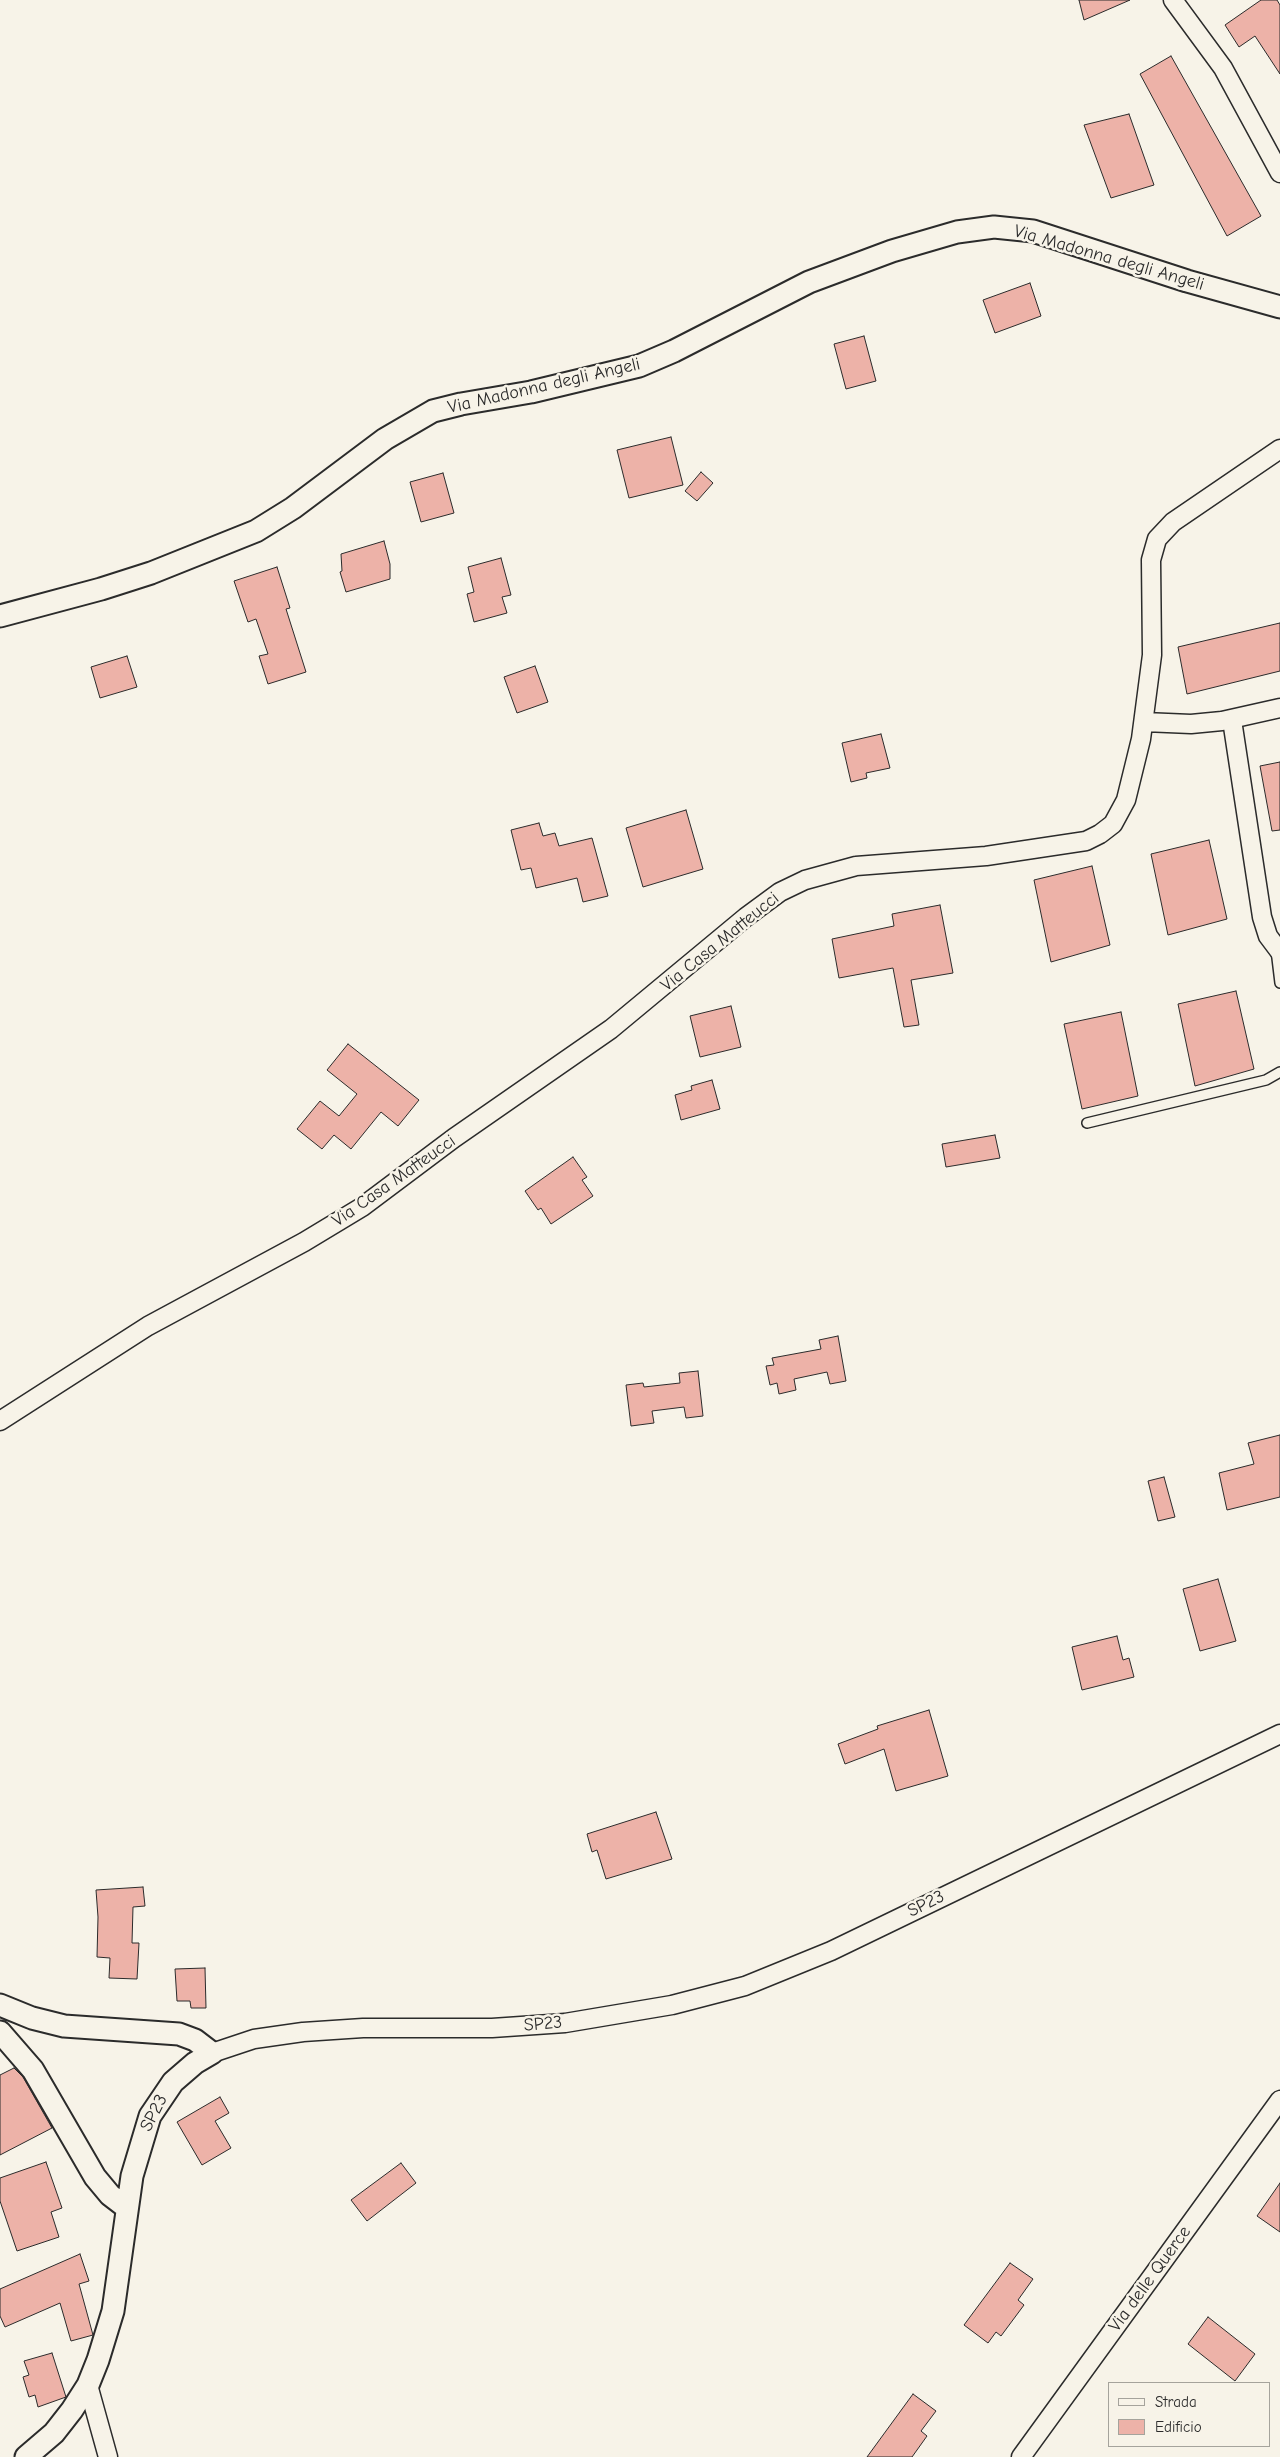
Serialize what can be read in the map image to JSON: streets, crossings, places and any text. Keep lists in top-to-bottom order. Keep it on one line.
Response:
{"streets":{"street":["Via Madonna degli Angeli","Via Casa Matteucci","SP23","Via delle Querce"]},"legend":["Strada","Edificio"]}
